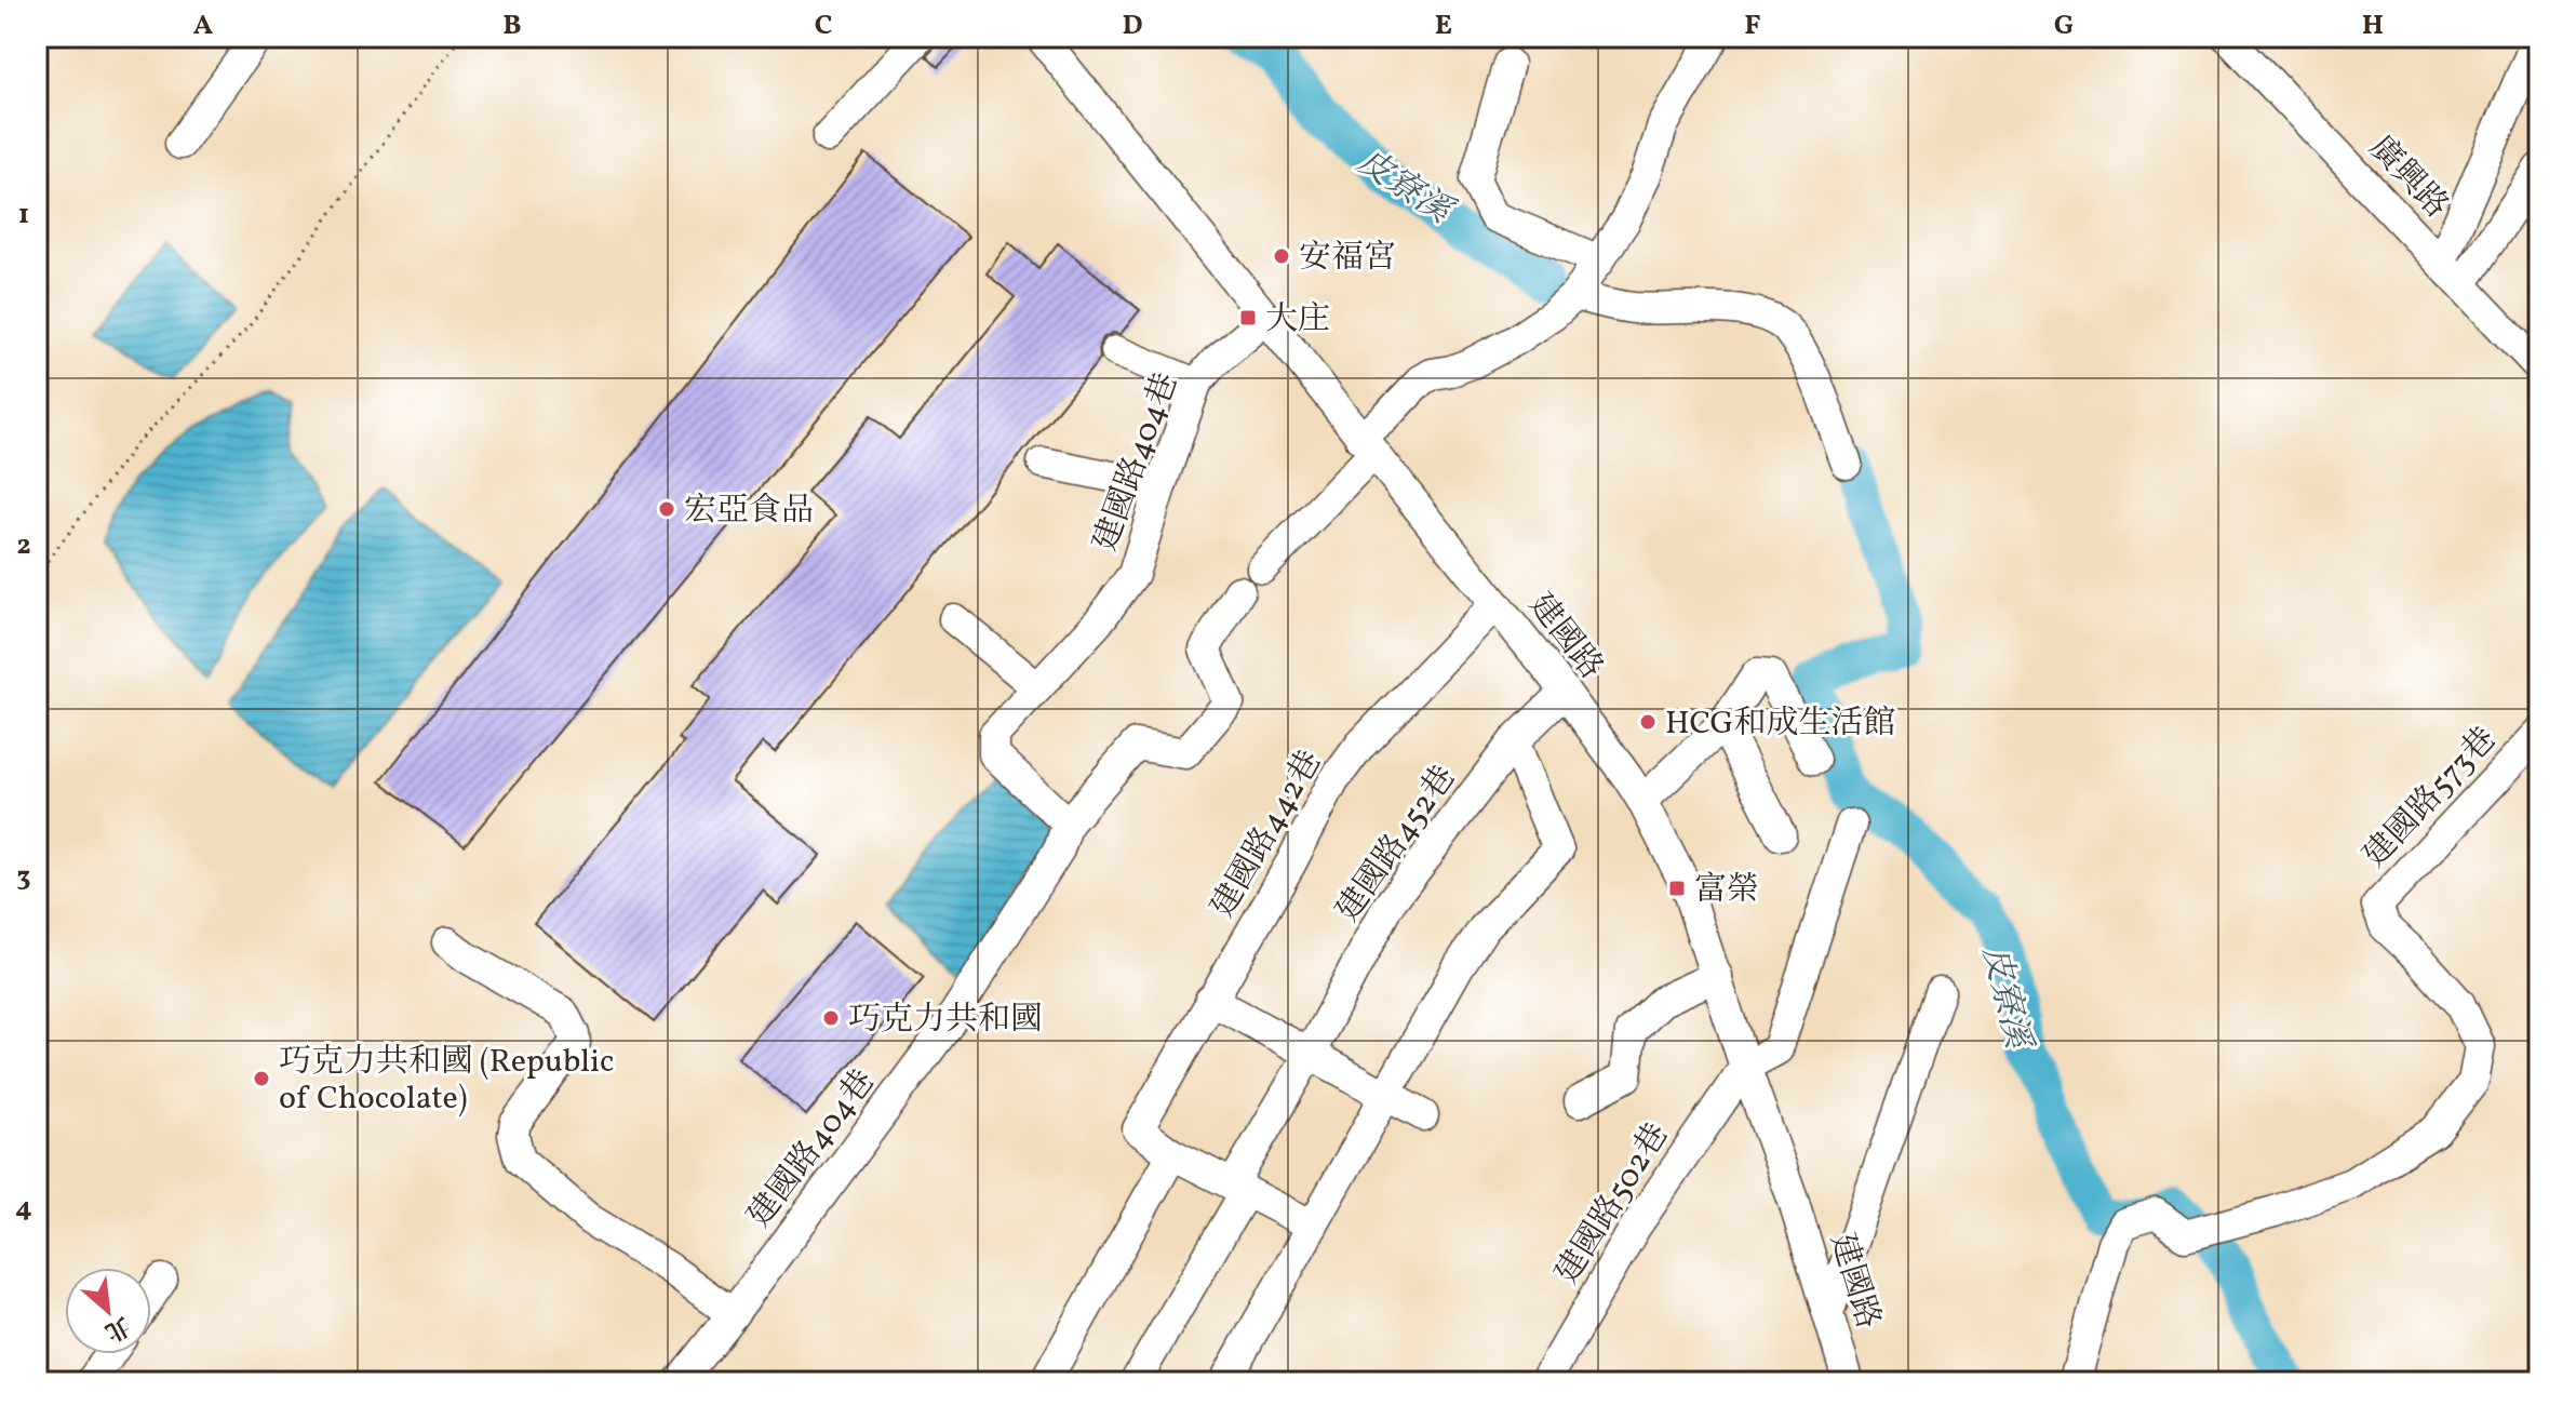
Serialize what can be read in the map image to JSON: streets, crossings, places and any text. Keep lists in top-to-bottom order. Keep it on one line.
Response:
{"streets":{"street":["廣興路","建國路404巷","建國路","建國路573巷","建國路442巷","建國路452巷","建國路502巷"]},"crossings":[["建國路404巷","建國路"],["建國路","建國路442巷"],["建國路","建國路452巷"],["建國路","建國路502巷"]],"water":["皮寮溪"],"places":{"other":["安福宮","宏亞食品","HCG和成生活館","巧克力共和國","巧克力共和國 (Republic of Chocolate)"],"transit":["大庄","富榮"]},"north":"bottom right","grid":{"columns":["A","B","C","D","E","F","G","H"],"rows":["1","2","3","4"]}}
